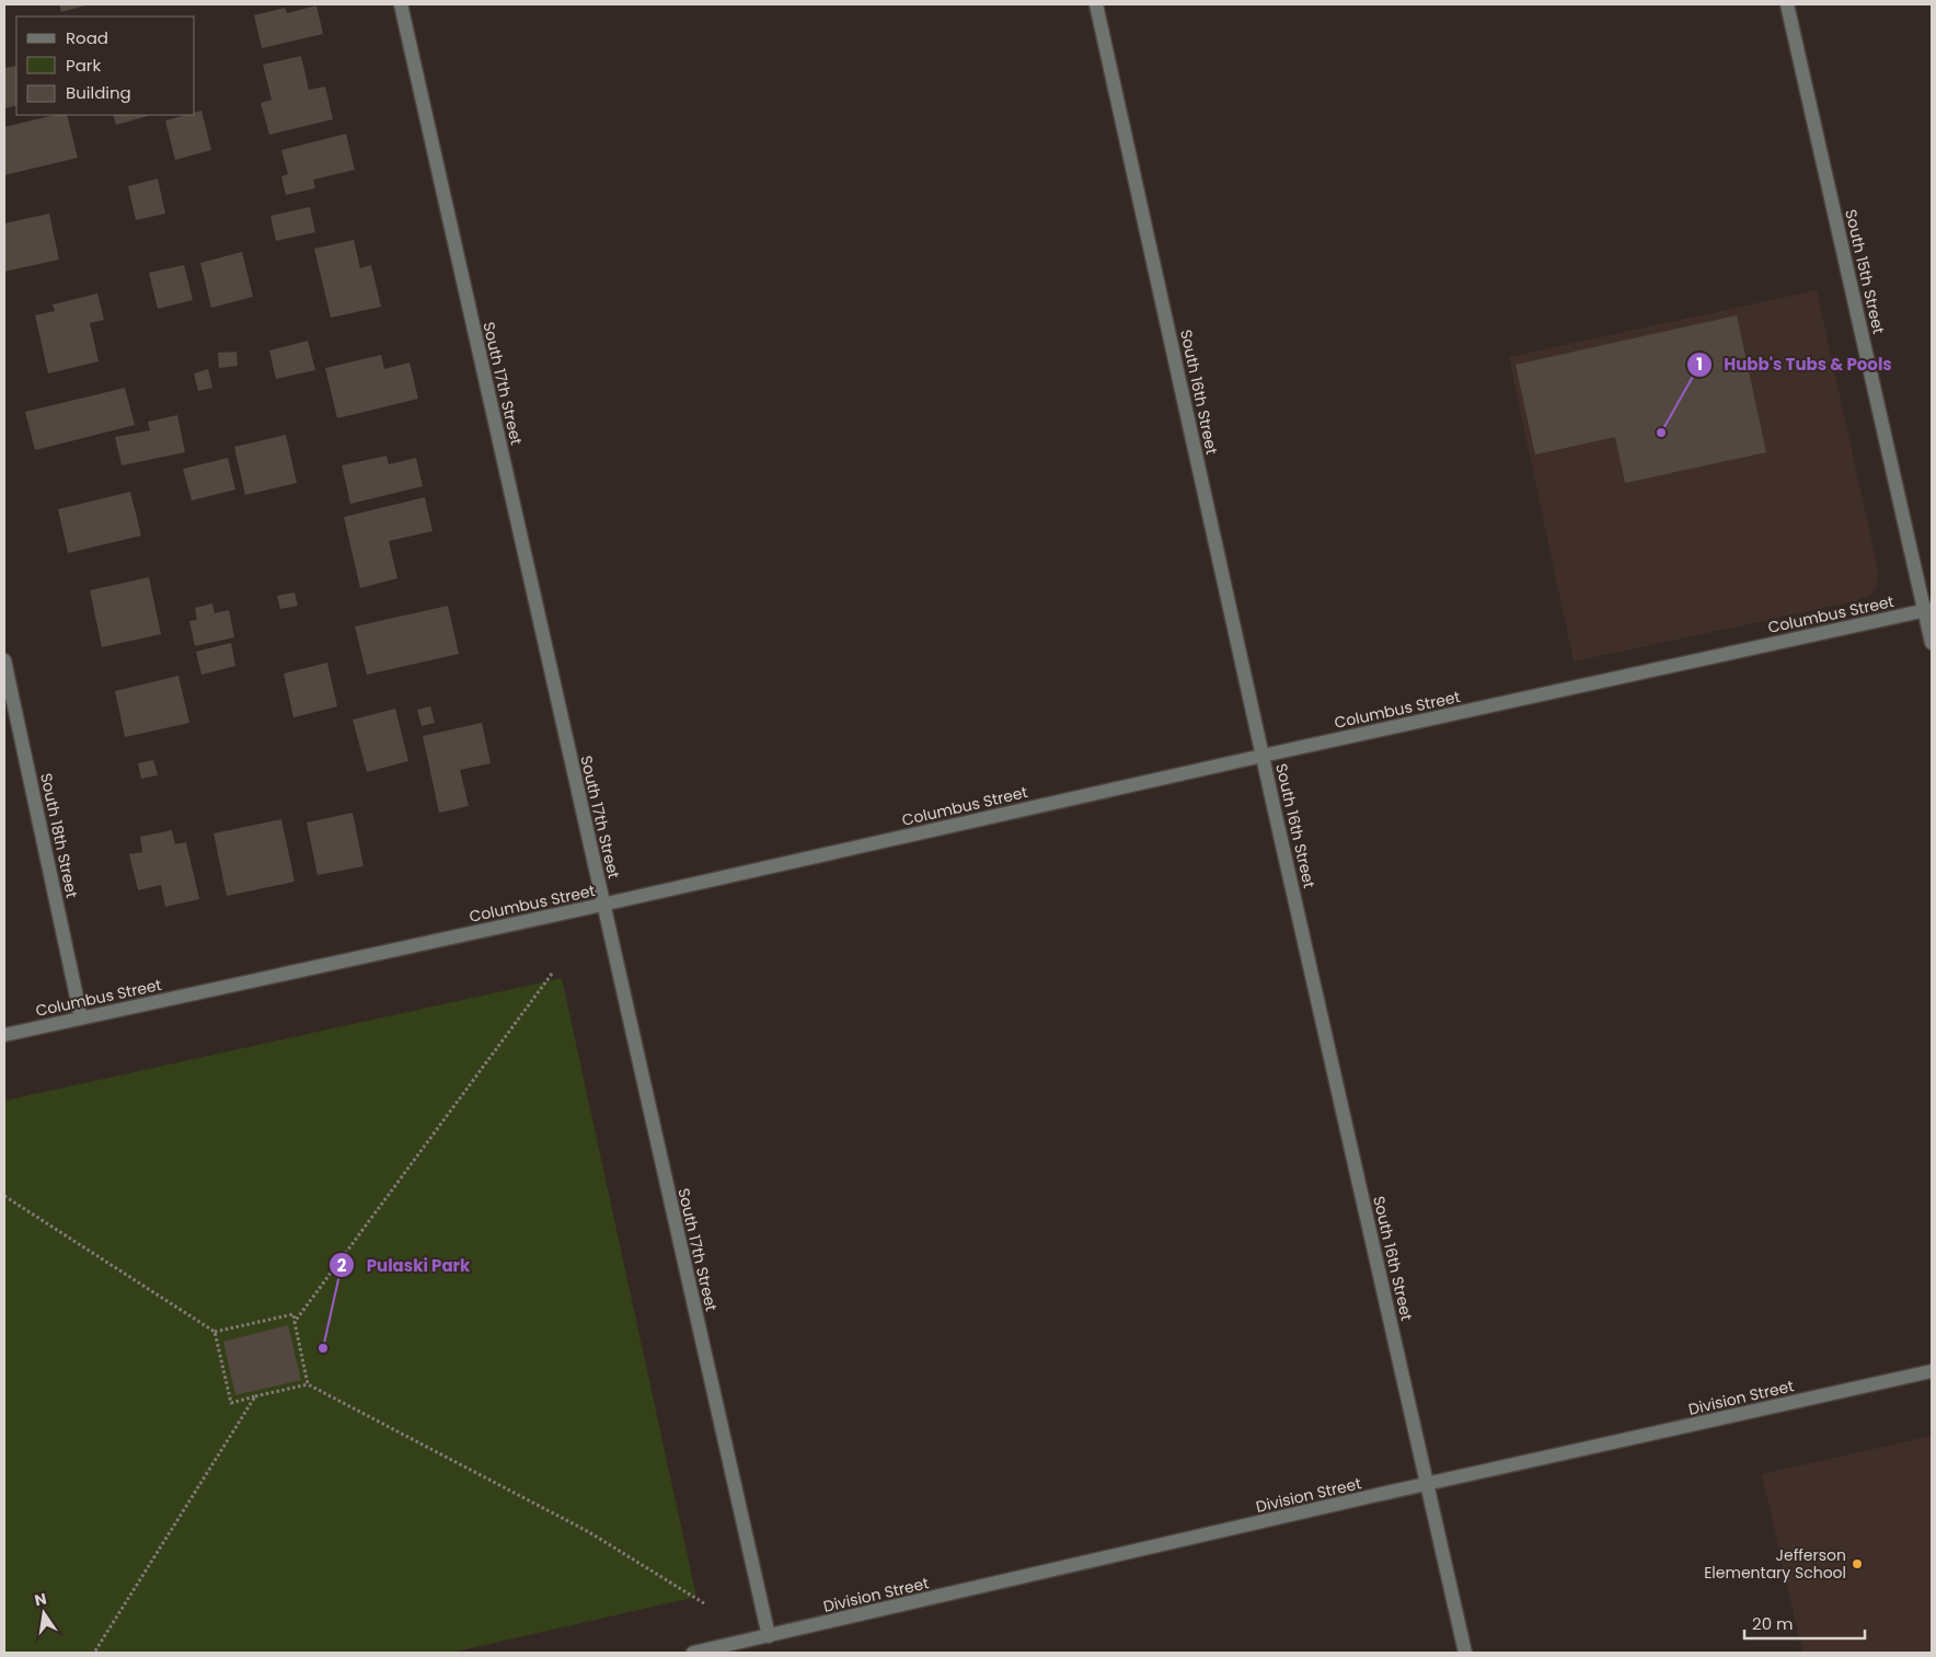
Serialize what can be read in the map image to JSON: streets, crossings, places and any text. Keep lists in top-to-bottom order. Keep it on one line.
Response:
{"streets":{"street":["South 15th Street","South 17th Street","South 16th Street","Columbus Street","South 18th Street","Division Street"]},"crossings":[["South 15th Street","Columbus Street"],["South 17th Street","Columbus Street"],["South 17th Street","Division Street"],["South 16th Street","Columbus Street"],["South 16th Street","Division Street"],["Columbus Street","South 18th Street"]],"places":["Hubb's Tubs & Pools","Pulaski Park","Jefferson Elementary School"],"legend":["Road","Park","Building"],"scale_bar":"20 m","north":"top"}
